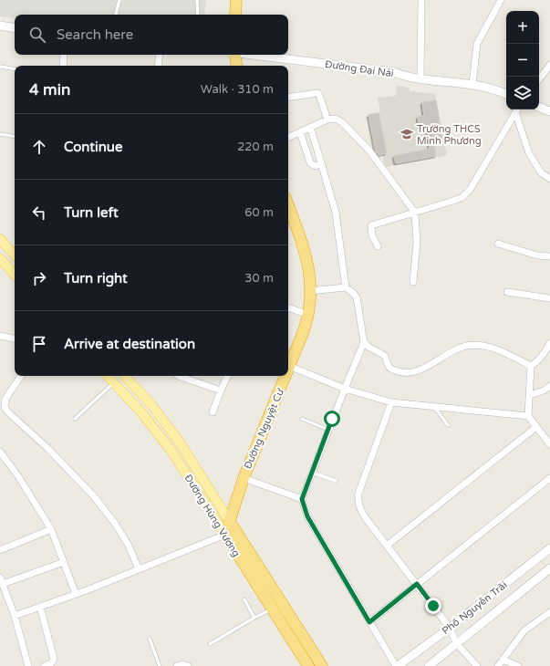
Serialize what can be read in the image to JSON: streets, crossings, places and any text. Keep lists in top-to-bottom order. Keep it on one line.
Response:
{"streets":{"highway":["Đường Nguyệt Cư","Đường Hùng Vương"],"street":["Đường Đại Nải","Phố Nguyễn Trãi"]},"crossings":[["Đường Nguyệt Cư","Đường Hùng Vương"]],"places":{"school or university":["Trường THCS Minh Phương"]},"page":{"map_buttons":["+","−"],"search":"Search here","heading":["4 min","Walk · 310 m"],"list":[["Continue","220 m"],["Turn left","60 m"],["Turn right","30 m"],"Arrive at destination"]}}
